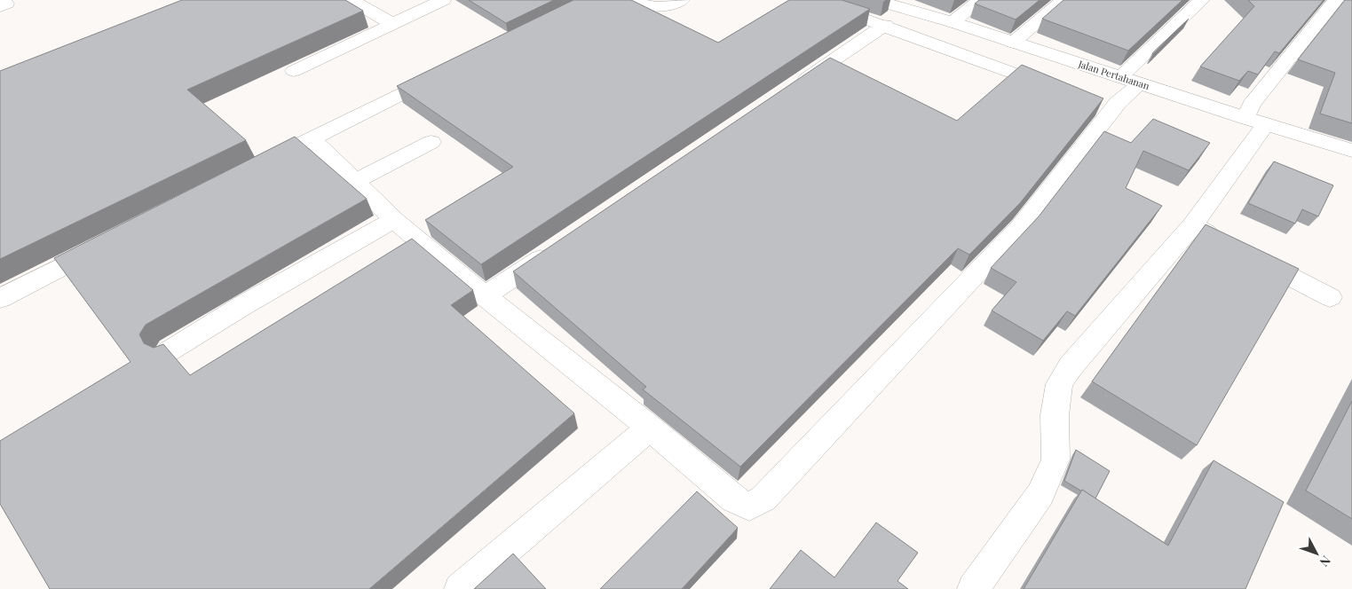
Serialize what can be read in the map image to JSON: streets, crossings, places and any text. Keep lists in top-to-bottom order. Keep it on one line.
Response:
{"streets":{"main road":["Jalan Pertahanan"]},"north":"bottom right"}
